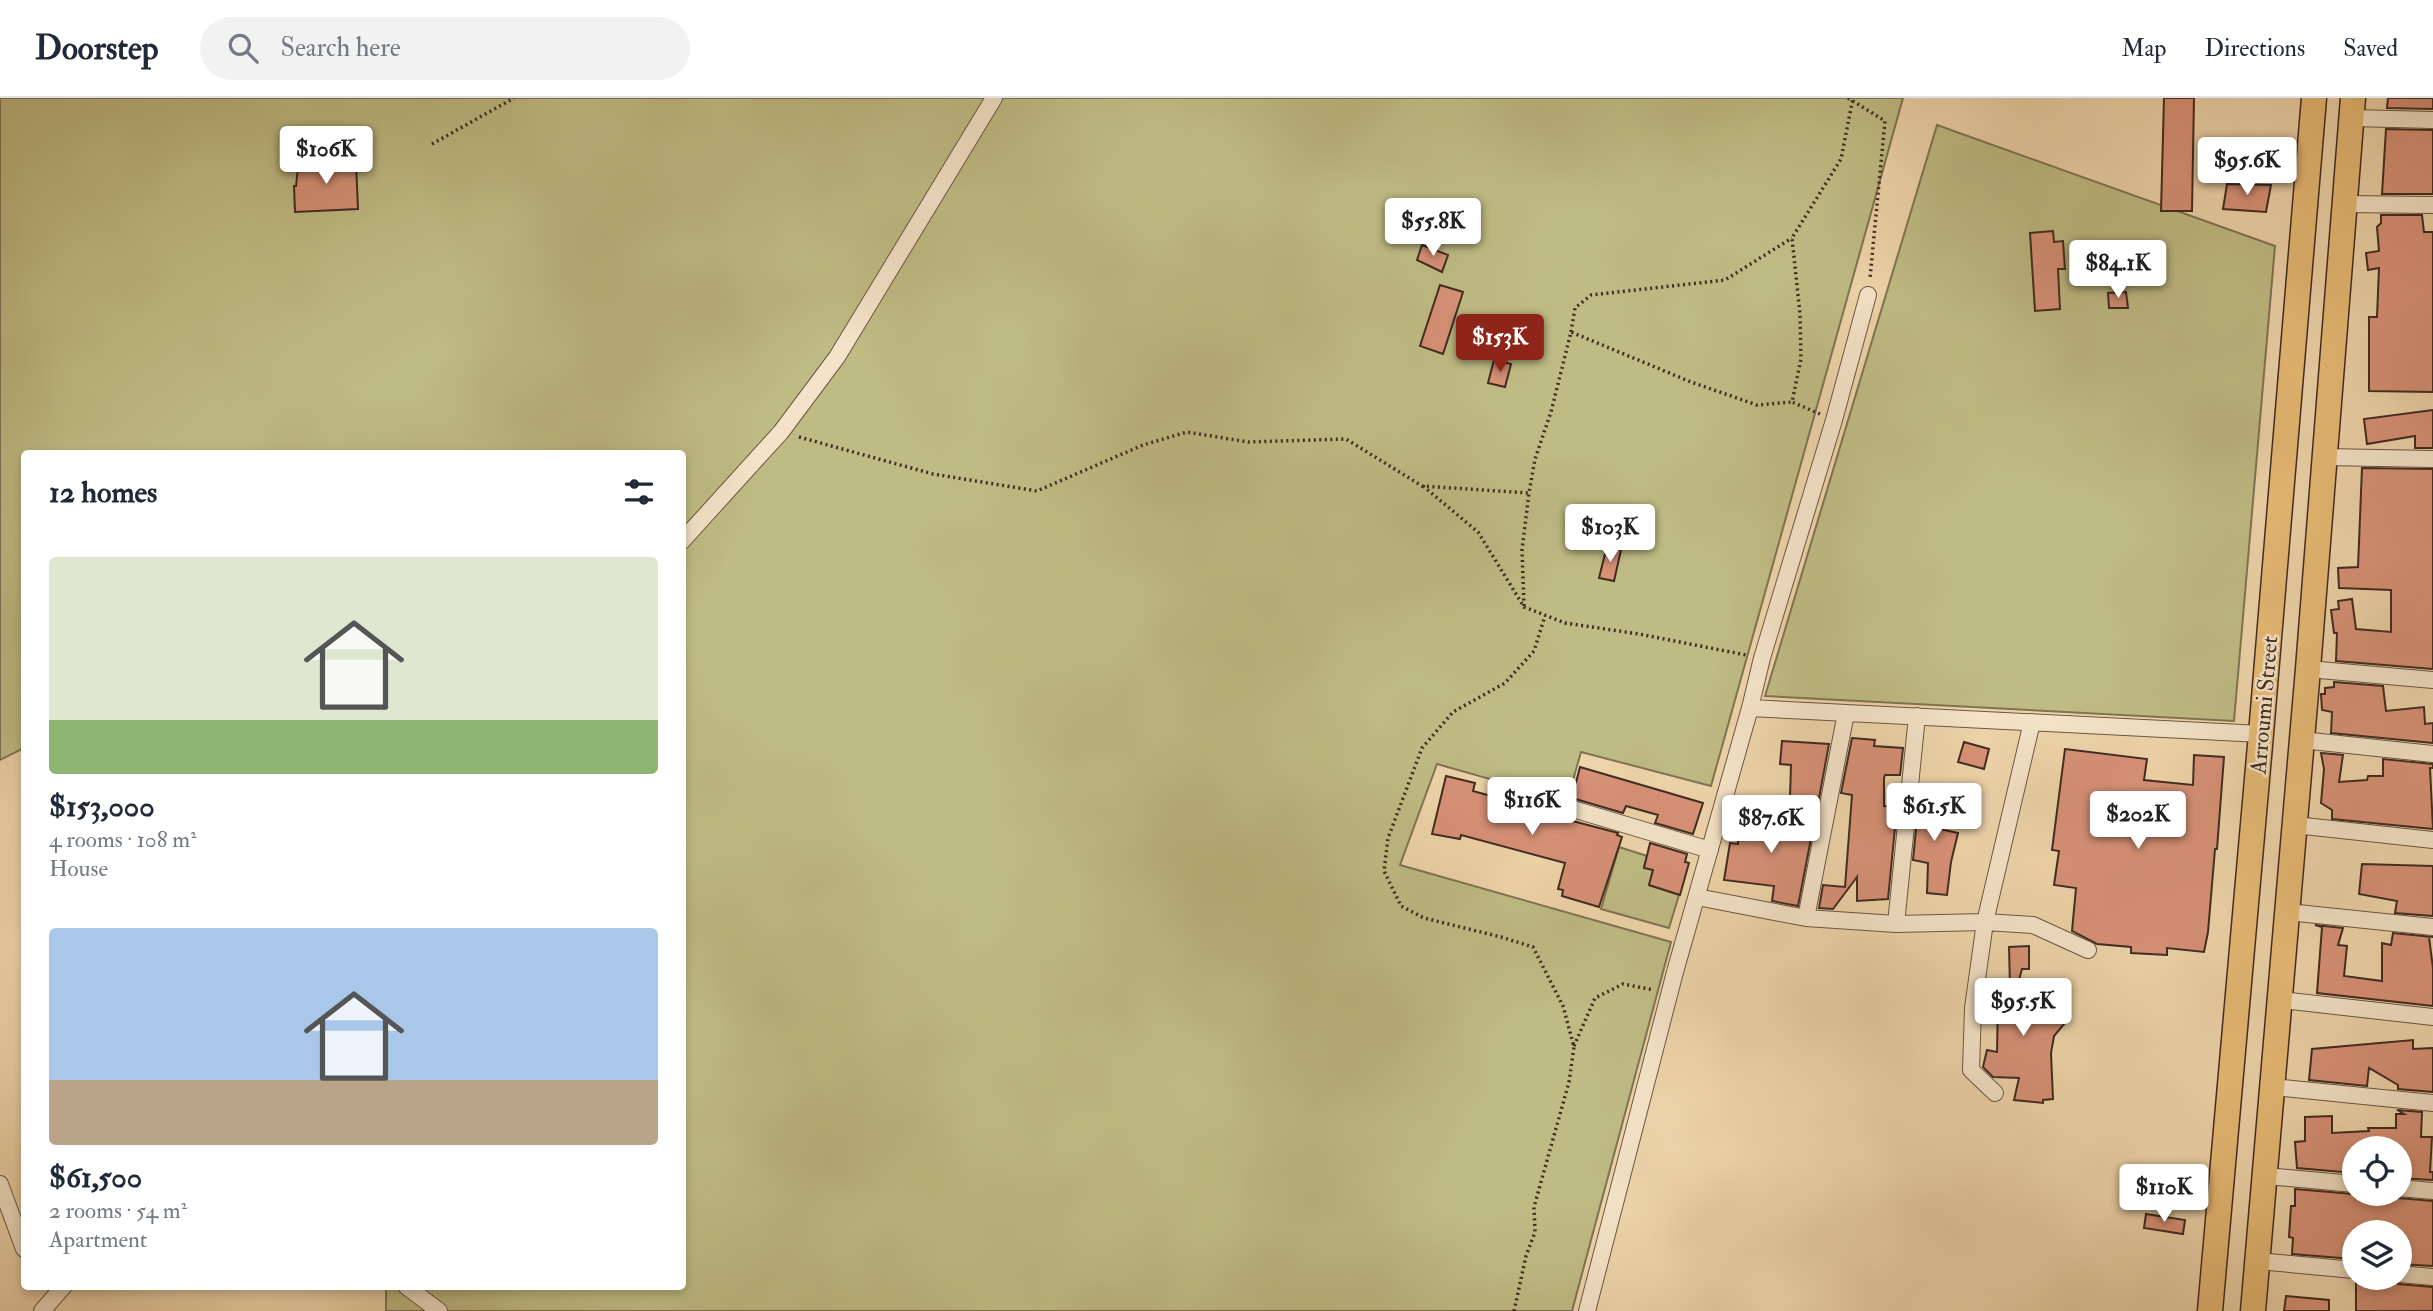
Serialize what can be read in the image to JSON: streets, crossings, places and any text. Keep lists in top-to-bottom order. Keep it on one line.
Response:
{"streets":{"main road":["Arroumi Street"]},"page":{"header":"Doorstep","search":"Search here","nav":["Map","Directions","Saved"],"price":["$106K","$95.6K","$55.8K","$84.1K","$153K","$103K","$116K","$61.5K","$202K","$87.6K","$95.5K","$110K"],"heading":"12 homes","list":[{"name":"$153,000","note":"4 rooms · 108 m² · House"},{"name":"$61,500","note":"2 rooms · 54 m² · Apartment"}]}}
